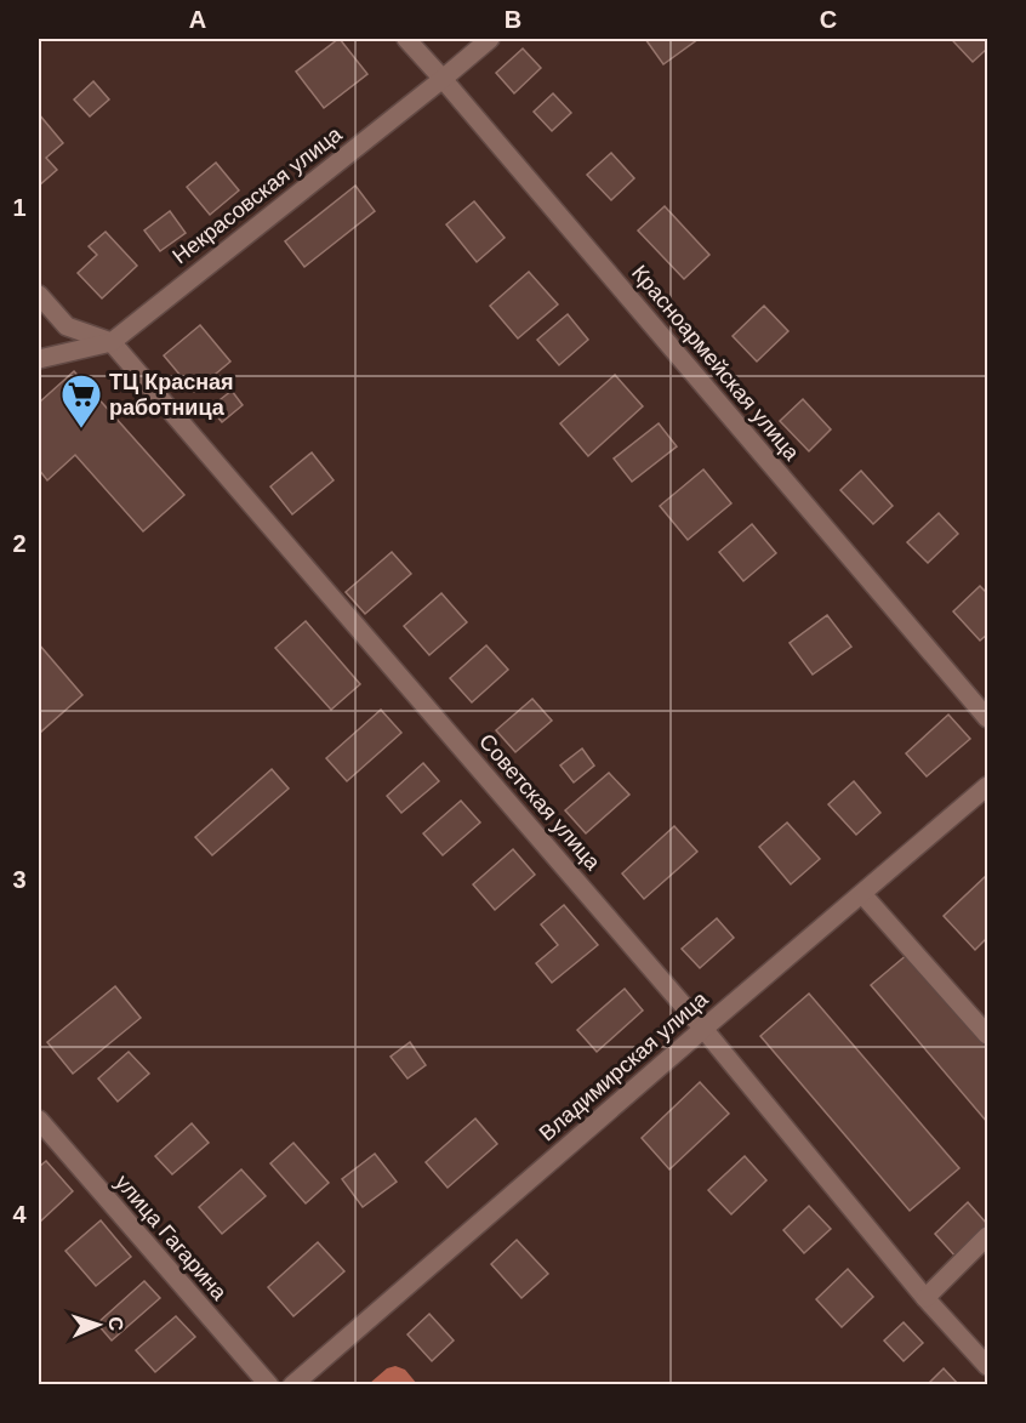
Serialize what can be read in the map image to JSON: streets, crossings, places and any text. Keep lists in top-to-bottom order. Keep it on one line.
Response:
{"streets":{"street":["Некрасовская улица","Красноармейская улица","Советская улица","Владимирская улица","улица Гагарина"]},"crossings":[["Некрасовская улица","Красноармейская улица"],["Некрасовская улица","Советская улица"],["Советская улица","Владимирская улица"]],"places":{"supermarket":["ТЦ Красная работница"]},"north":"right","grid":{"columns":["A","B","C"],"rows":["1","2","3","4"]}}
